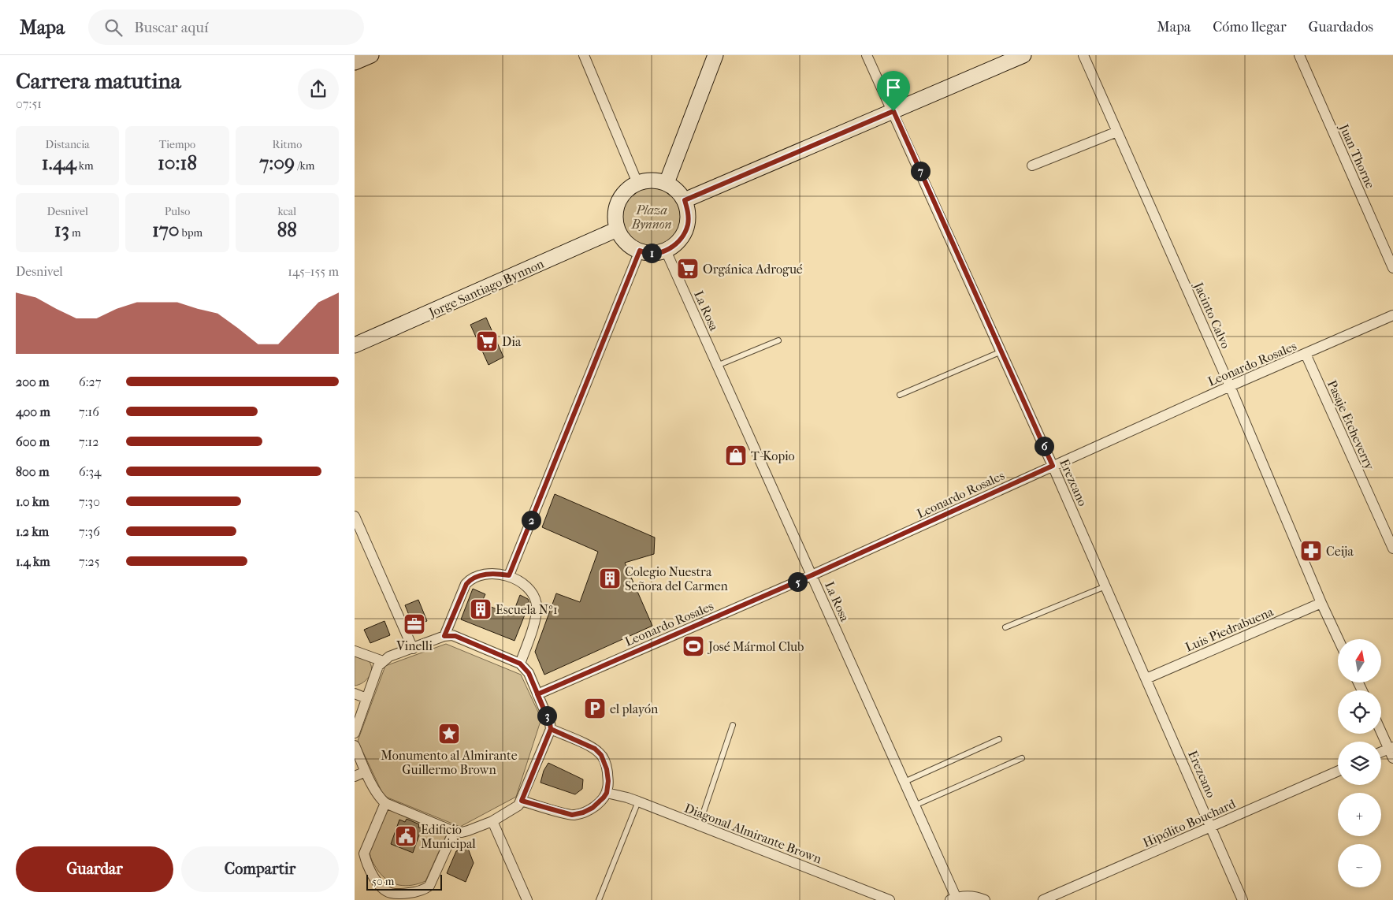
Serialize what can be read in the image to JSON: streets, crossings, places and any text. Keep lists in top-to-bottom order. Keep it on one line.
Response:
{"streets":{"street":["Juan Thorne","Jorge Santiago Bynnon","La Rosa","Jacinto Calvo","Leonardo Rosales","Pasaje Etcheverry","Erezcano","Luis Piedrabuena","Hipólito Bouchard","Diagonal Almirante Brown"]},"crossings":[["Jorge Santiago Bynnon","La Rosa"],["La Rosa","Leonardo Rosales"],["Jacinto Calvo","Leonardo Rosales"],["Jacinto Calvo","Luis Piedrabuena"],["Leonardo Rosales","Pasaje Etcheverry"],["Leonardo Rosales","Erezcano"],["Erezcano","Luis Piedrabuena"],["Erezcano","Hipólito Bouchard"]],"parks":["Plaza Bynnon"],"places":{"supermarket":["Orgánica Adrogué","Dia"],"shop":["T-Kopio"],"pharmacy":["Ceija"],"building":["Colegio Nuestra Señora del Carmen","Escuela Nº1"],"office":["Vinelli"],"sports":["José Mármol Club"],"parking":["el playón"],"place":["Monumento al Almirante Guillermo Brown"],"public building":["Edificio Municipal"]},"scale_bar":"50 m","north":"top","page":{"header":"Mapa","search":"Buscar aquí","nav":["Mapa","Cómo llegar","Guardados"],"heading":["Carrera matutina","07:51"],"stats":[["Distancia","1.44 km"],["Tiempo","10:18"],["Ritmo","7:09 /km"],["Desnivel","13 m"],["Pulso","170 bpm"],["kcal","88"]],"pins":["7","1","6","2","5","3"],"chart":["Desnivel","145–155 m"],"list":[{"name":"200 m","note":"6:27"},{"name":"400 m","note":"7:16"},{"name":"600 m","note":"7:12"},{"name":"800 m","note":"6:34"},{"name":"1.0 km","note":"7:30"},{"name":"1.2 km","note":"7:36"},{"name":"1.4 km","note":"7:25"}],"map_buttons":["+","−"],"buttons":["Guardar","Compartir"],"scale":"50 m"}}
